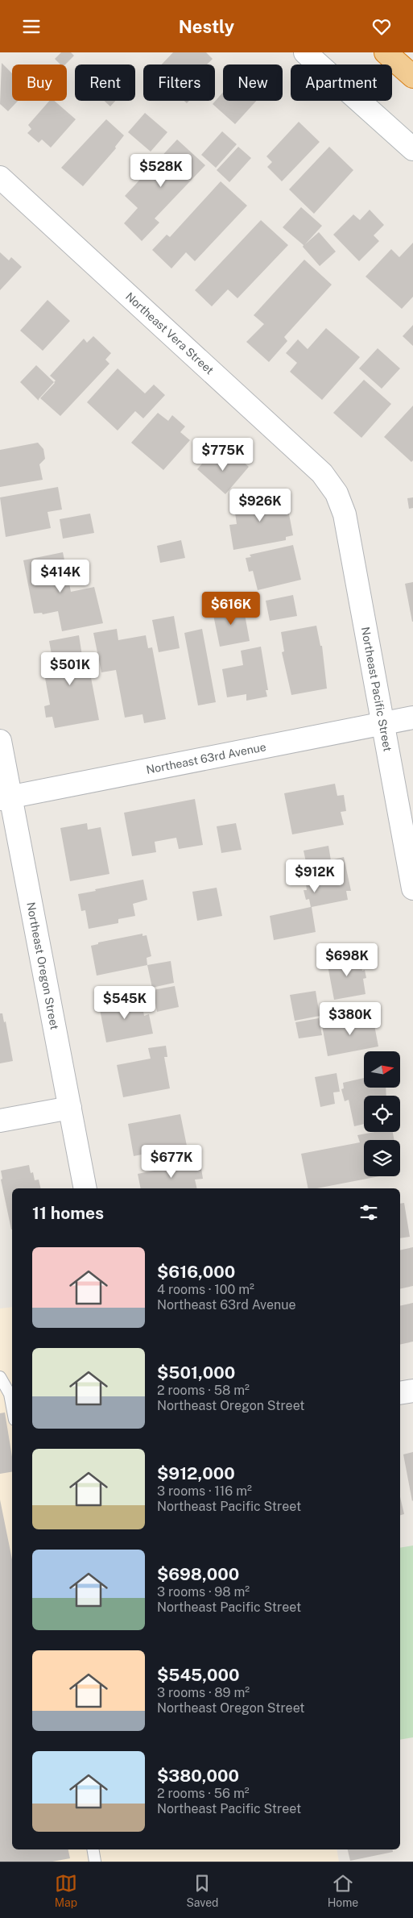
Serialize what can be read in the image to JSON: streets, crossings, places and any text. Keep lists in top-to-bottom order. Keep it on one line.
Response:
{"streets":{"street":["Northeast Vera Street","Northeast Pacific Street","Northeast 63rd Avenue","Northeast Oregon Street"]},"crossings":[["Northeast Vera Street","Northeast Pacific Street"],["Northeast Pacific Street","Northeast 63rd Avenue"],["Northeast 63rd Avenue","Northeast Oregon Street"]],"north":"right","page":{"header":"Nestly","chip":["Buy","Rent","Filters","New","Apartment"],"price":["$528K","$775K","$926K","$414K","$616K","$501K","$912K","$698K","$545K","$380K","$677K"],"heading":"11 homes","list":[{"name":"$616,000","note":"4 rooms · 100 m² · Northeast 63rd Avenue"},{"name":"$501,000","note":"2 rooms · 58 m² · Northeast Oregon Street"},{"name":"$912,000","note":"3 rooms · 116 m² · Northeast Pacific Street"},{"name":"$698,000","note":"3 rooms · 98 m² · Northeast Pacific Street"},{"name":"$545,000","note":"3 rooms · 89 m² · Northeast Oregon Street"},{"name":"$380,000","note":"2 rooms · 56 m² · Northeast Pacific Street"}],"tabs":["Map","Saved","Home"]}}
